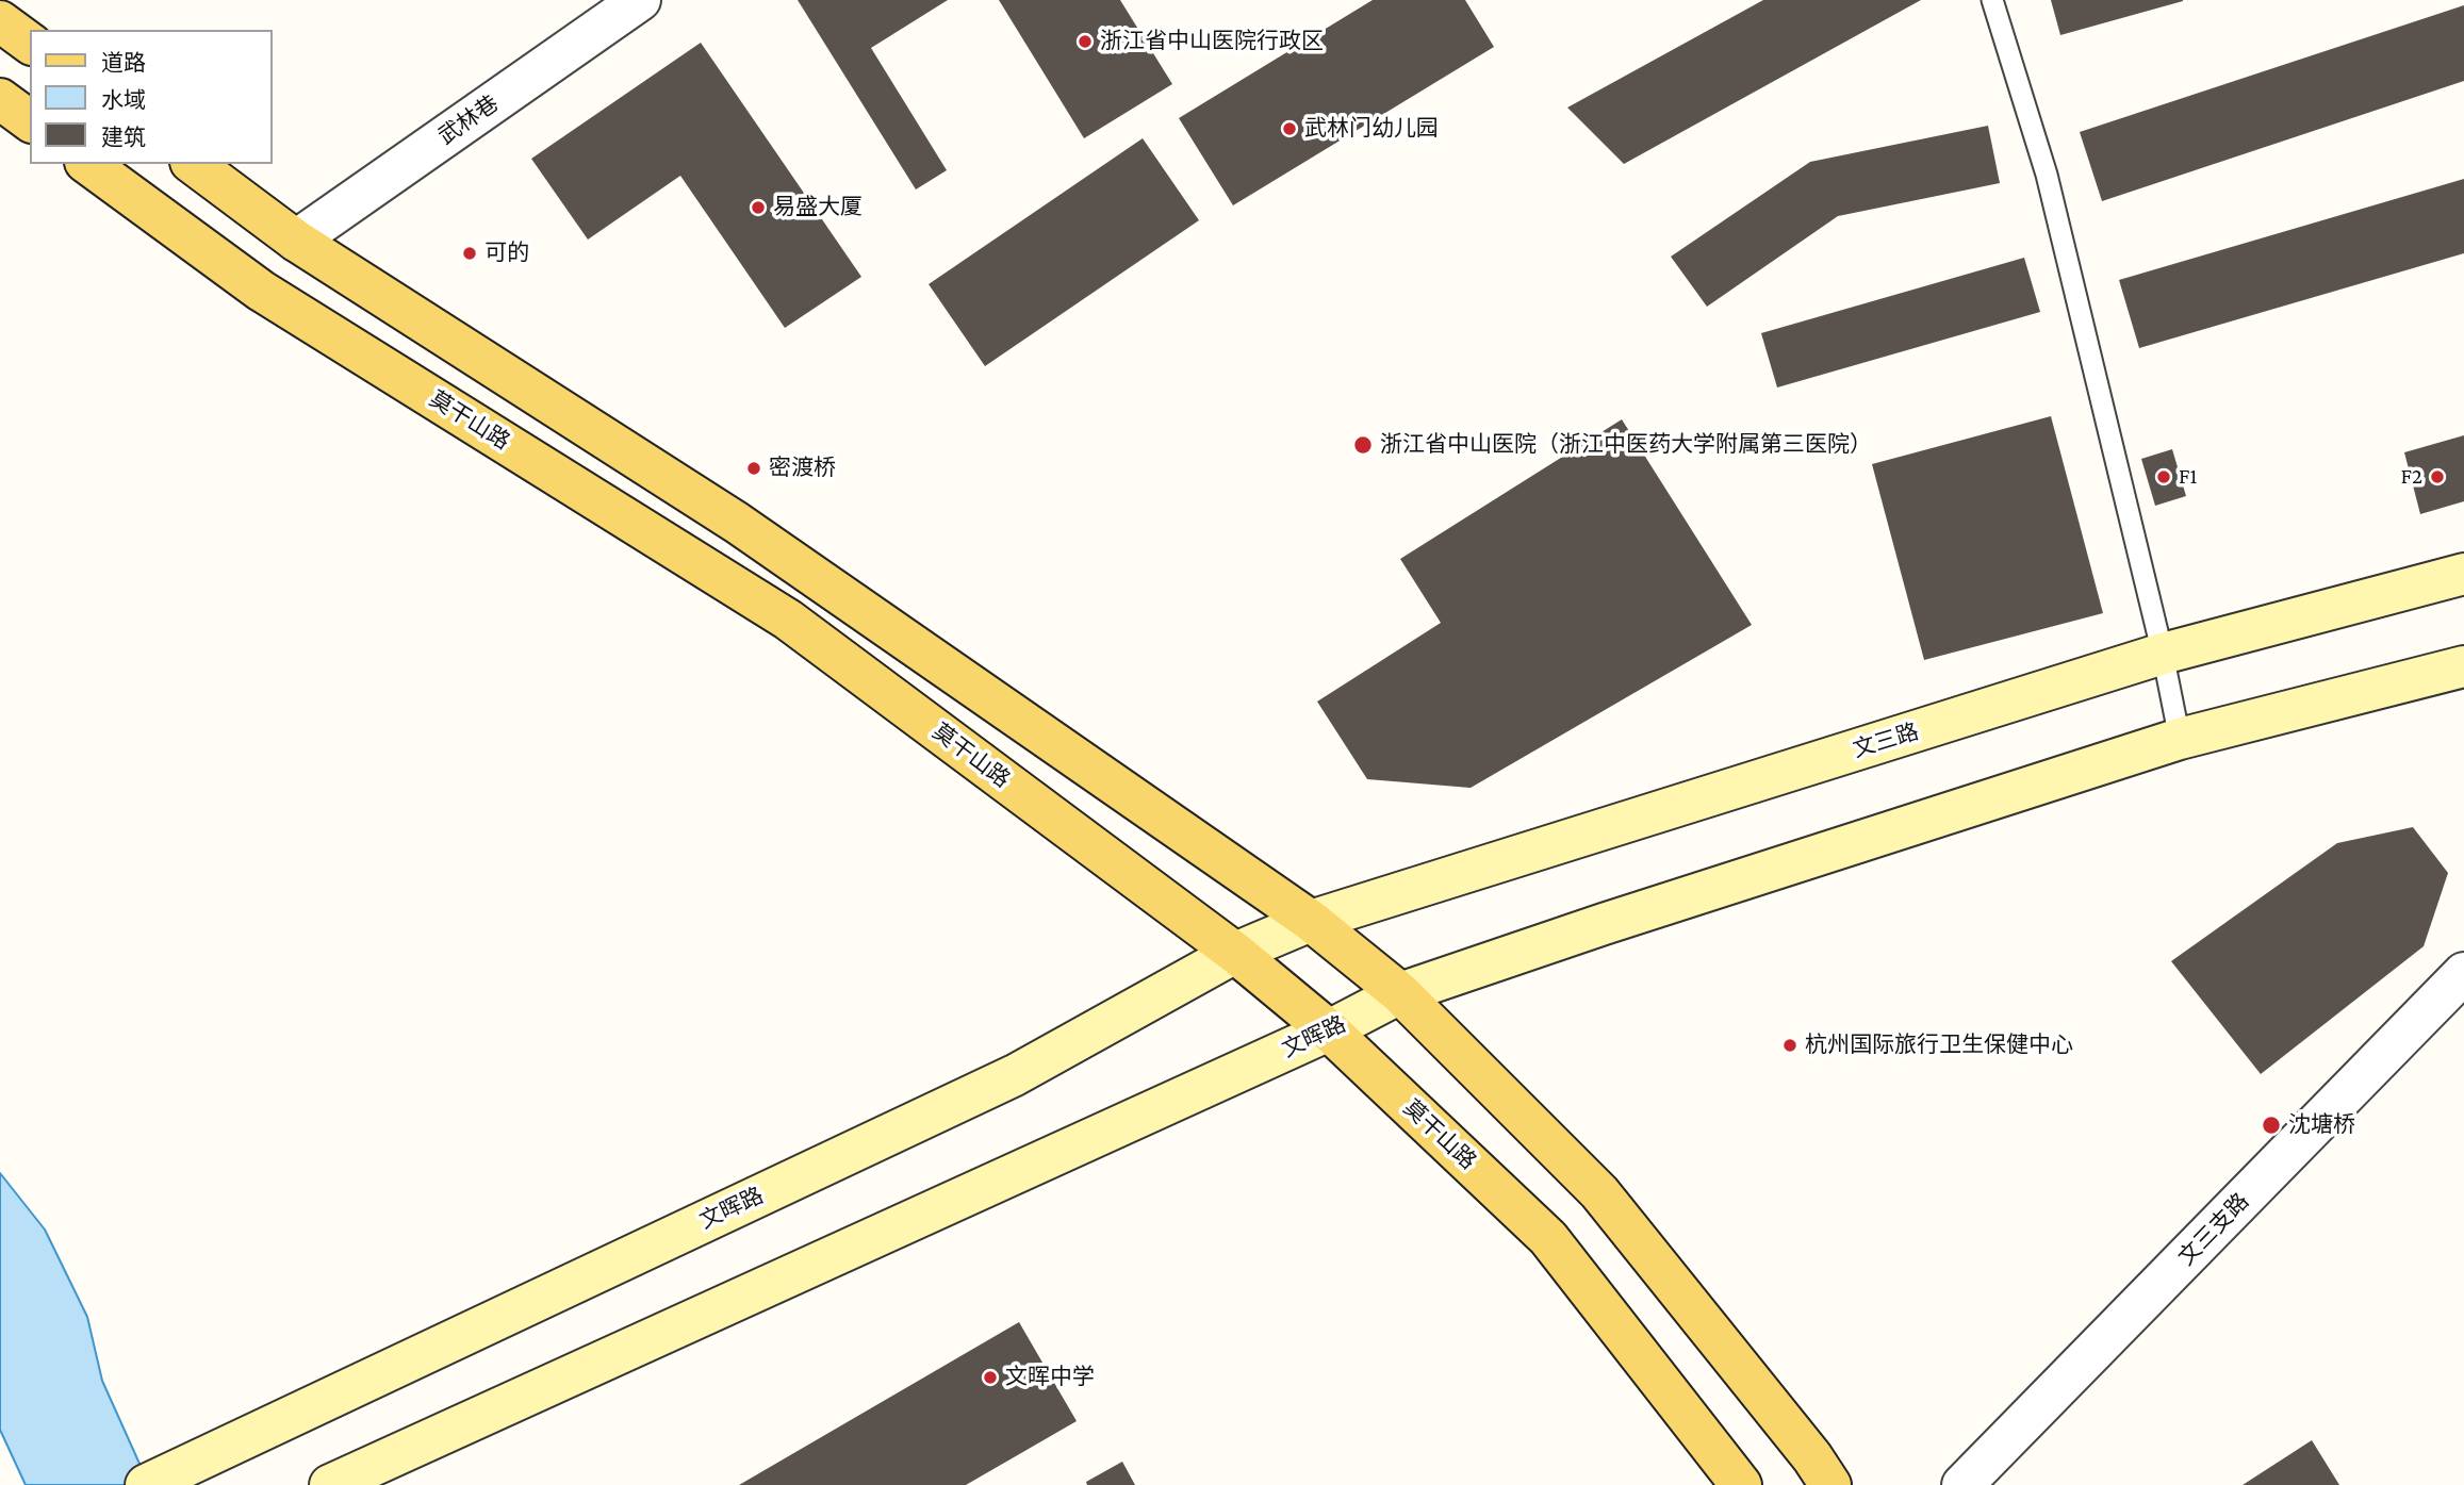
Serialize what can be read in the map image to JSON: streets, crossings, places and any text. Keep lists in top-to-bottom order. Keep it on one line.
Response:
{"streets":{"main road":["莫干山路","文三路","文晖路"],"street":["武林巷","文三支路"]},"crossings":[["莫干山路","文晖路"],["文三路","文晖路"]],"places":["浙江省中山医院行政区","武林门幼儿园","易盛大厦","可的","浙江省中山医院（浙江中医药大学附属第三医院）","密渡桥","F1","F2","杭州国际旅行卫生保健中心","沈塘桥","文晖中学"],"legend":["道路","水域","建筑"]}
